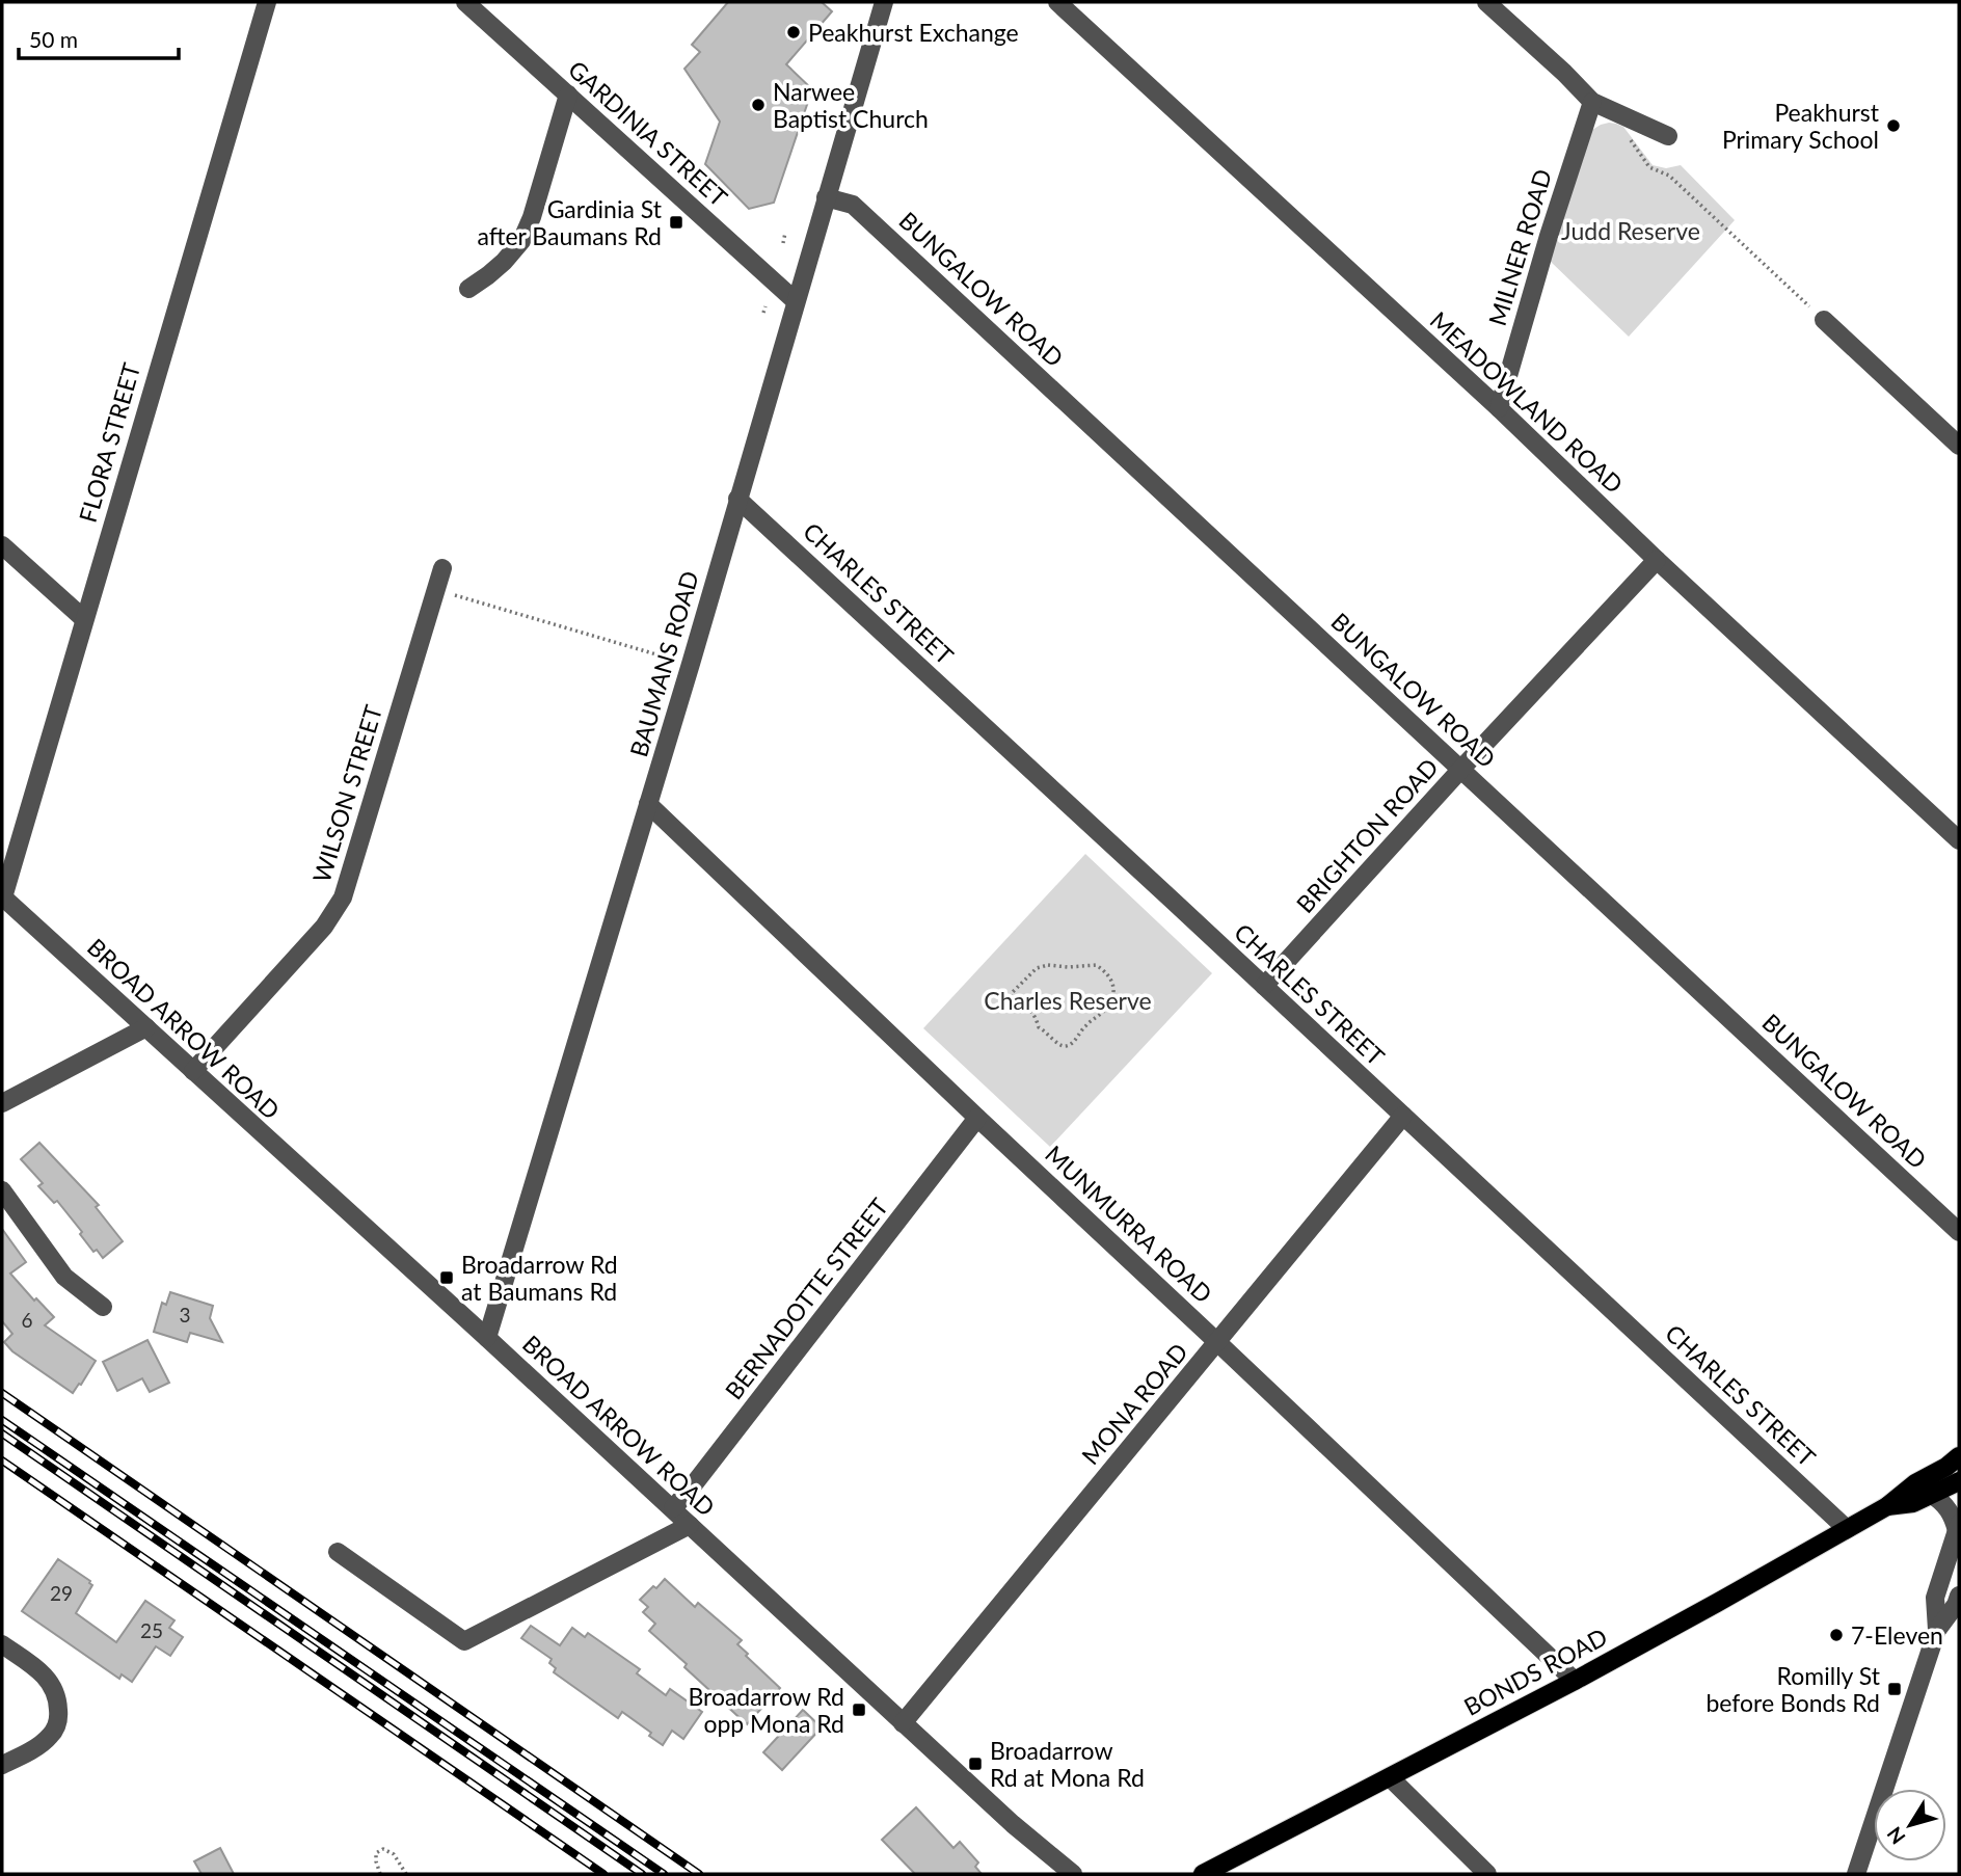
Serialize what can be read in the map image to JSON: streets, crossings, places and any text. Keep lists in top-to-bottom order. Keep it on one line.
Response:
{"streets":{"main road":["BONDS ROAD"],"street":["GARDINIA STREET","MILNER ROAD","BUNGALOW ROAD","MEADOWLAND ROAD","FLORA STREET","CHARLES STREET","BAUMANS ROAD","WILSON STREET","BRIGHTON ROAD","BROAD ARROW ROAD","MUNMURRA ROAD","BERNADOTTE STREET","MONA ROAD"]},"crossings":[["GARDINIA STREET","BAUMANS ROAD"],["MILNER ROAD","MEADOWLAND ROAD"],["BUNGALOW ROAD","BAUMANS ROAD"],["BUNGALOW ROAD","BRIGHTON ROAD"],["MEADOWLAND ROAD","BRIGHTON ROAD"],["FLORA STREET","BROAD ARROW ROAD"],["CHARLES STREET","BAUMANS ROAD"],["CHARLES STREET","BRIGHTON ROAD"],["CHARLES STREET","MONA ROAD"],["CHARLES STREET","BONDS ROAD"],["BAUMANS ROAD","BROAD ARROW ROAD"],["BAUMANS ROAD","MUNMURRA ROAD"],["WILSON STREET","BROAD ARROW ROAD"],["BROAD ARROW ROAD","BERNADOTTE STREET"],["BROAD ARROW ROAD","MONA ROAD"],["MUNMURRA ROAD","BERNADOTTE STREET"],["MUNMURRA ROAD","MONA ROAD"],["MUNMURRA ROAD","BONDS ROAD"]],"parks":["Judd Reserve","Charles Reserve"],"places":{"other":["Peakhurst Exchange","Narwee Baptist Church","Peakhurst Primary School","7-Eleven"],"transit":["Gardinia St after Baumans Rd","Broadarrow Rd at Baumans Rd","Romilly St before Bonds Rd","Broadarrow Rd opp Mona Rd","Broadarrow Rd at Mona Rd"]},"house_numbers":["3","6","29","25"],"scale_bar":"50 m","north":"bottom left"}
